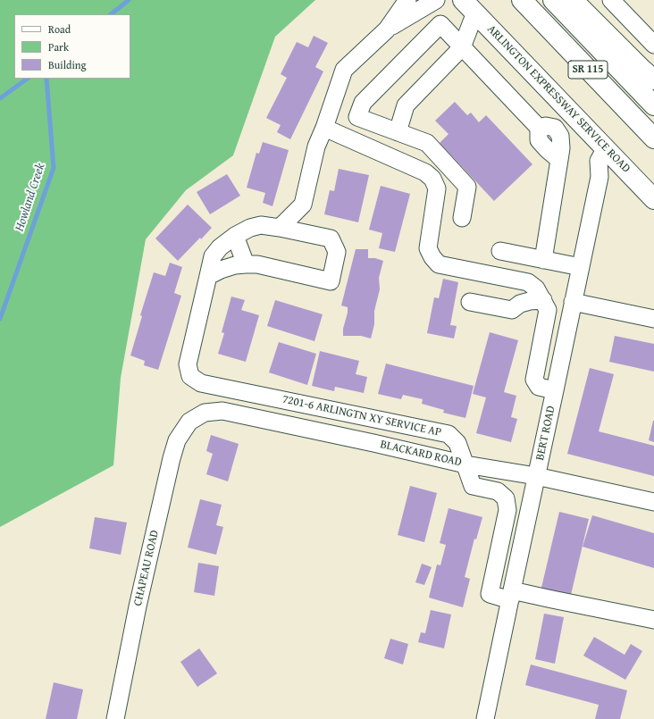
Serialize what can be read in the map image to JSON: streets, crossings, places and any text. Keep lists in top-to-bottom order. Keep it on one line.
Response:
{"streets":{"main road":["SR 115","ARLINGTON EXPRESSWAY SERVICE ROAD"],"street":["7201-6 ARLINGTN XY SERVICE AP","BERT ROAD","BLACKARD ROAD","CHAPEAU ROAD"]},"crossings":[["ARLINGTON EXPRESSWAY SERVICE ROAD","BERT ROAD"],["7201-6 ARLINGTN XY SERVICE AP","BERT ROAD"],["7201-6 ARLINGTN XY SERVICE AP","BLACKARD ROAD"],["BERT ROAD","BLACKARD ROAD"],["BLACKARD ROAD","CHAPEAU ROAD"]],"water":["Howland Creek"],"legend":["Road","Park","Building"]}
